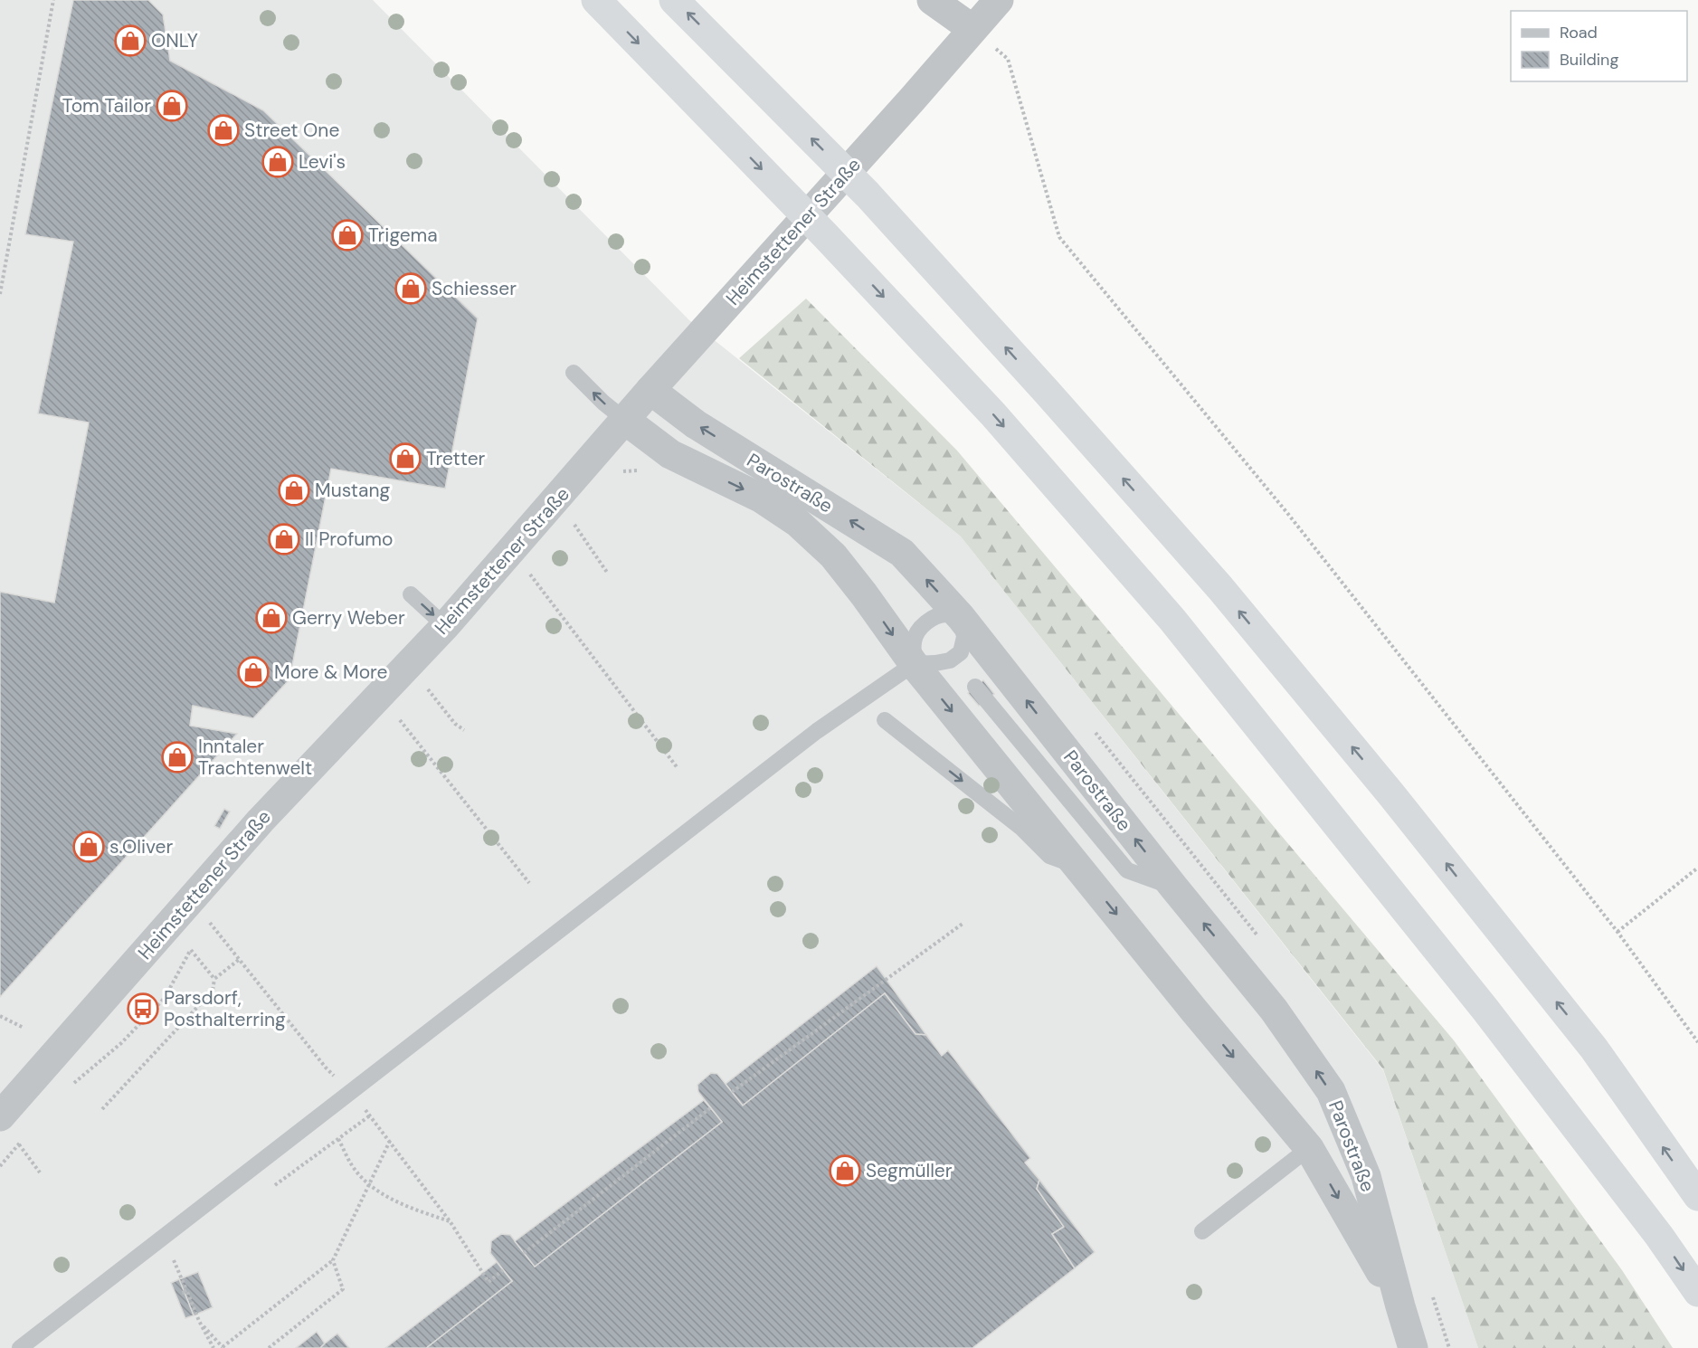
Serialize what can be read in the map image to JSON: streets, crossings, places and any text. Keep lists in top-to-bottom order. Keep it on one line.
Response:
{"streets":{"street":["Heimstettener Straße","Parostraße"]},"crossings":[["Heimstettener Straße","Parostraße"]],"places":{"shop":["ONLY","Tom Tailor","Street One","Levi's","Trigema","Schiesser","Tretter","Mustang","Il Profumo","Gerry Weber","More & More","Inntaler Trachtenwelt","s.Oliver","Segmüller"],"bus stop":["Parsdorf, Posthalterring"]},"legend":["Road","Building"]}
